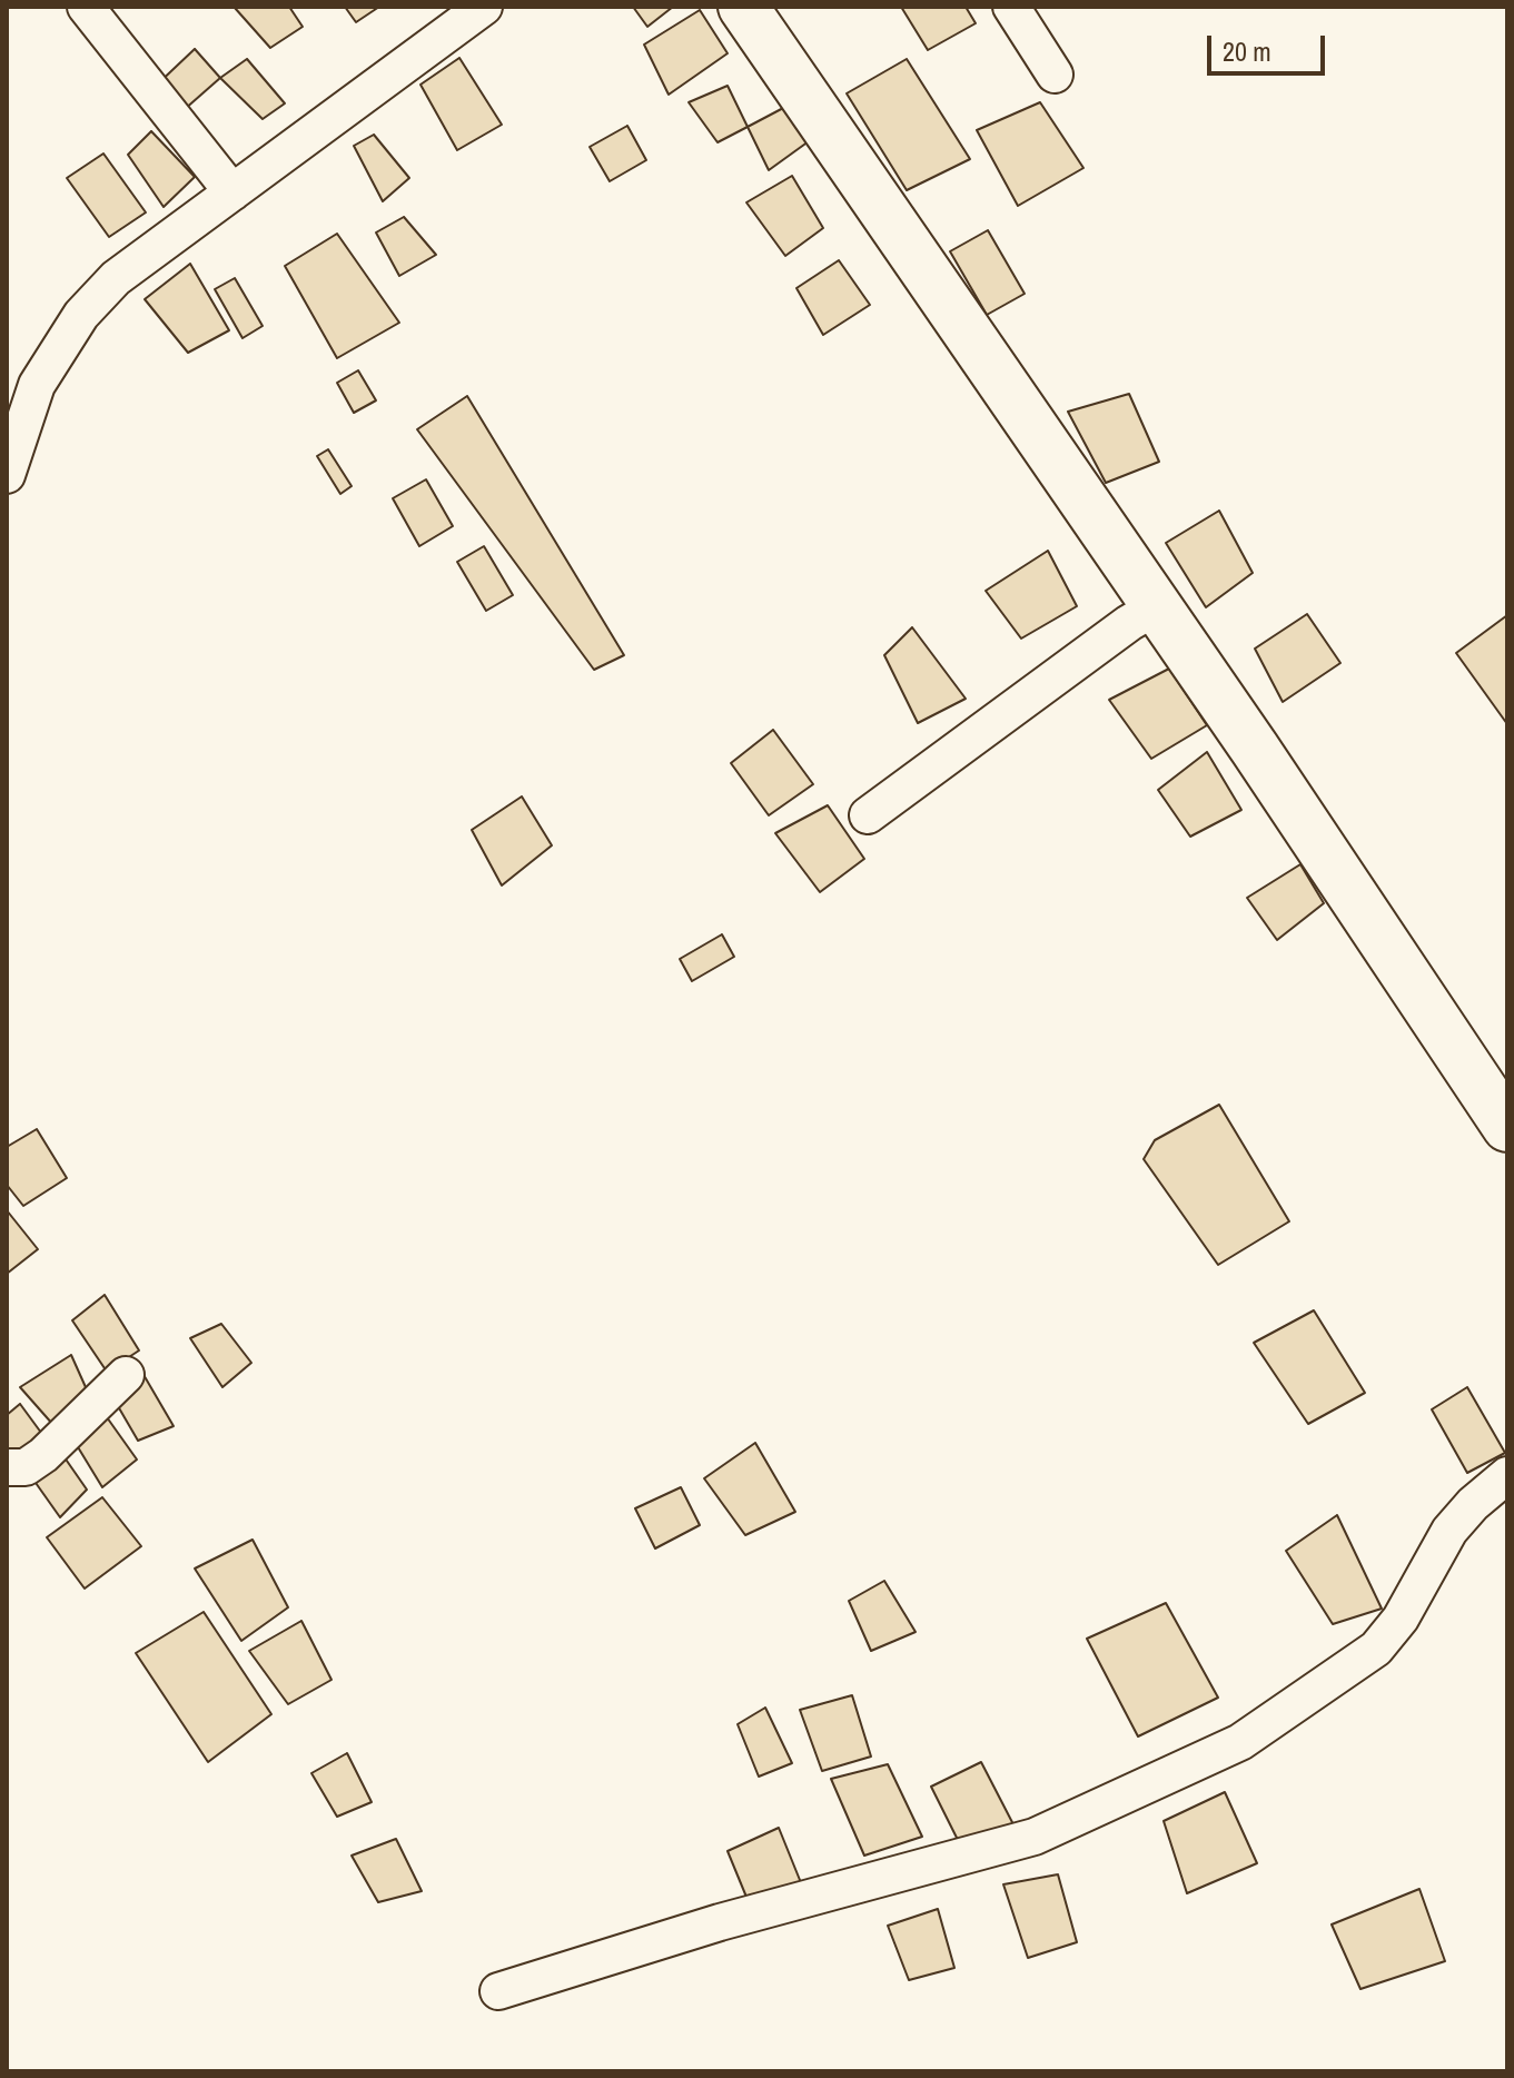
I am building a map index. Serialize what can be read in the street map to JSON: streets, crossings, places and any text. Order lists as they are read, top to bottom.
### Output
{
  "scale_bar": "20 m"
}
